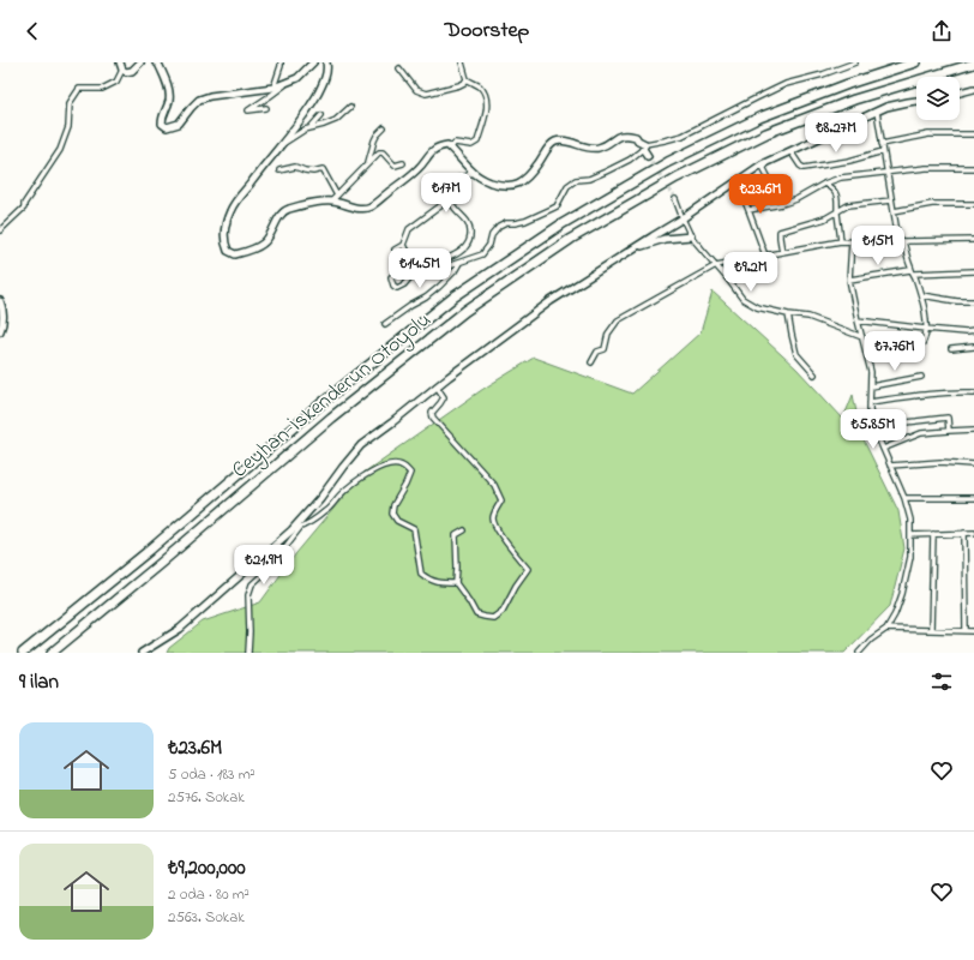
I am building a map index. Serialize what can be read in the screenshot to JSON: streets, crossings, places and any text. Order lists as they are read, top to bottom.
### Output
{
  "streets": {
    "highway": ["Ceyhan-İskenderun Otoyolu"]
  },
  "page": {
    "header": "Doorstep",
    "price": [
      "₺8.27M",
      "₺17M",
      "₺23.6M",
      "₺15M",
      "₺14.5M",
      "₺9.2M",
      "₺7.76M",
      "₺5.85M",
      "₺21.9M"
    ],
    "heading": "9 ilan",
    "list": [
      {
        "name": "₺23.6M",
        "note": "5 oda · 183 m² · 2576. Sokak"
      },
      {
        "name": "₺9,200,000",
        "note": "2 oda · 80 m² · 2563. Sokak"
      }
    ]
  }
}
